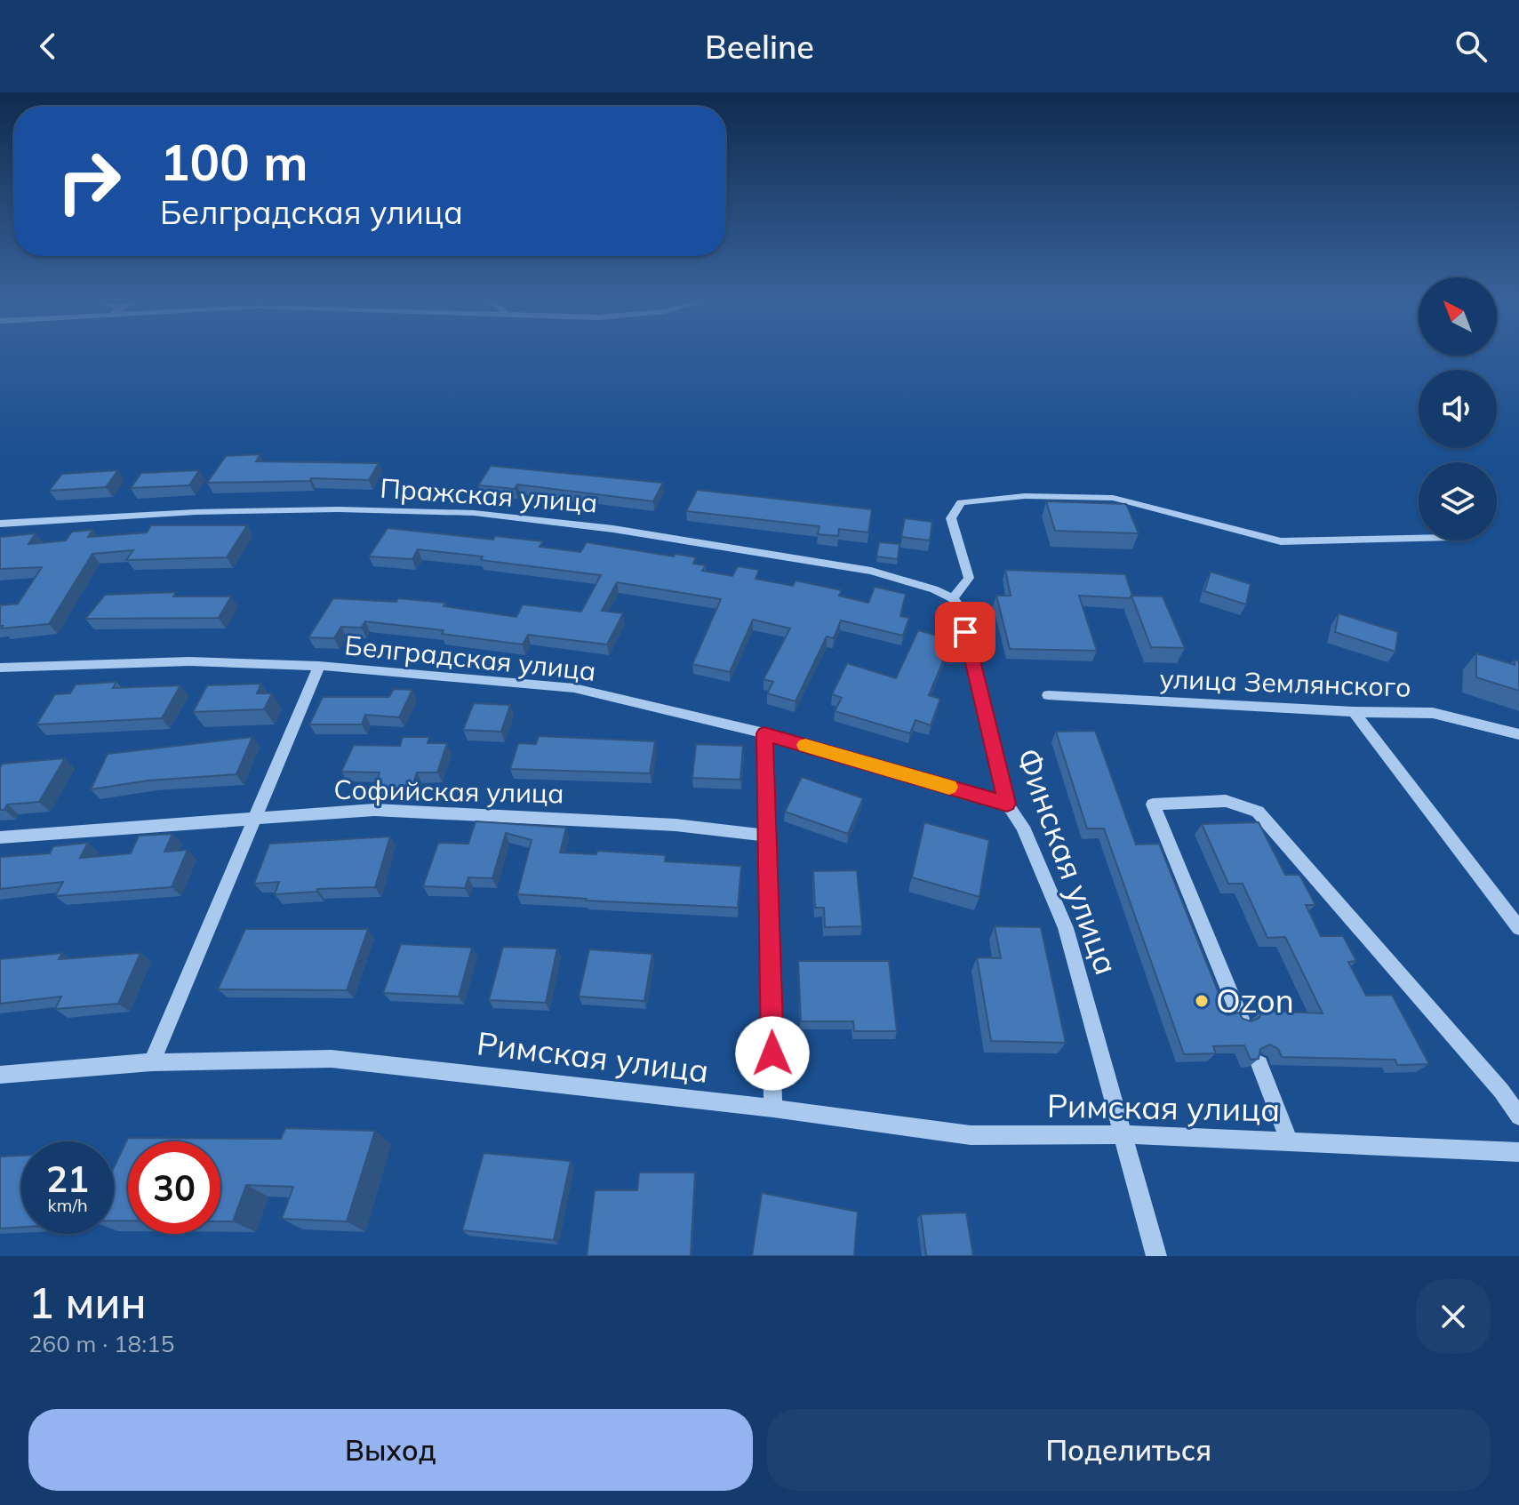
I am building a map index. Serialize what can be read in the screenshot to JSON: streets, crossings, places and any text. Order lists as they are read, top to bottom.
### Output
{
  "streets": {
    "street": [
      "Пражская улица",
      "Белградская улица",
      "улица Землянского",
      "Софийская улица",
      "Финская улица",
      "Римская улица"
    ]
  },
  "crossings": [
    ["Пражская улица", "Финская улица"],
    ["Белградская улица", "Финская улица"],
    ["Финская улица", "Римская улица"]
  ],
  "places": ["Ozon"],
  "north": "top left",
  "page": {
    "header": "Beeline",
    "turn": ["100 m", "Белградская улица"],
    "speed": "21 km/h",
    "limit": "30",
    "heading": ["1 мин", "260 m · 18:15"],
    "buttons": ["Выход", "Поделиться"]
  }
}
